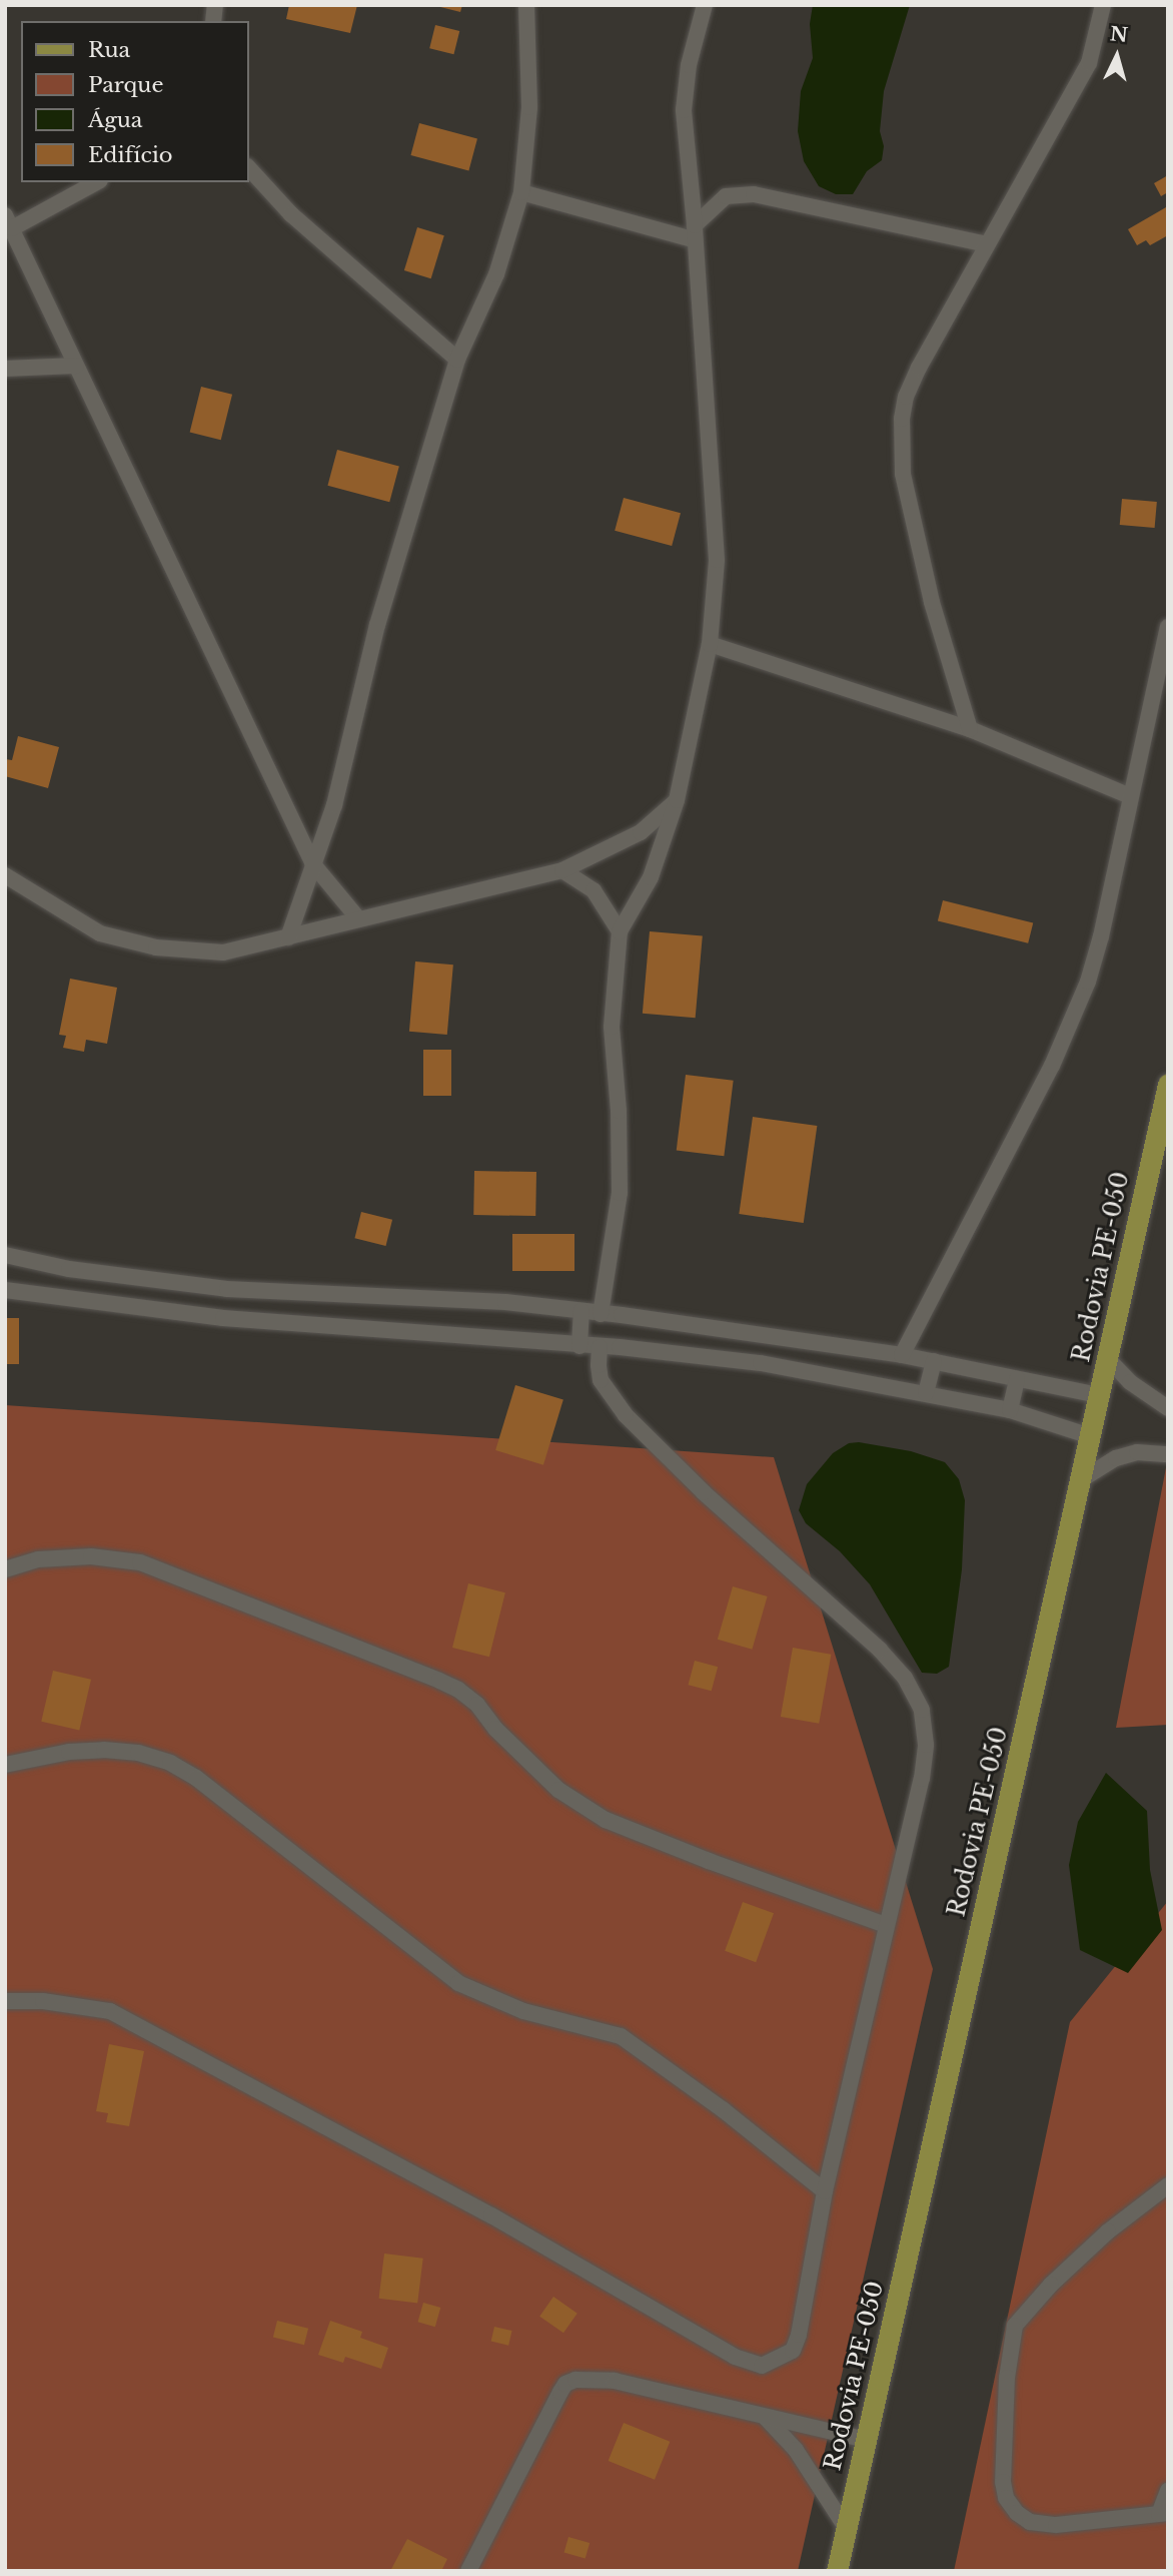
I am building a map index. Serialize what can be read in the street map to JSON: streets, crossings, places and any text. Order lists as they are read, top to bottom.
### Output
{
  "streets": {
    "main road": ["Rodovia PE-050"]
  },
  "legend": [
    "Rua",
    "Parque",
    "Água",
    "Edifício"
  ],
  "north": "top"
}
